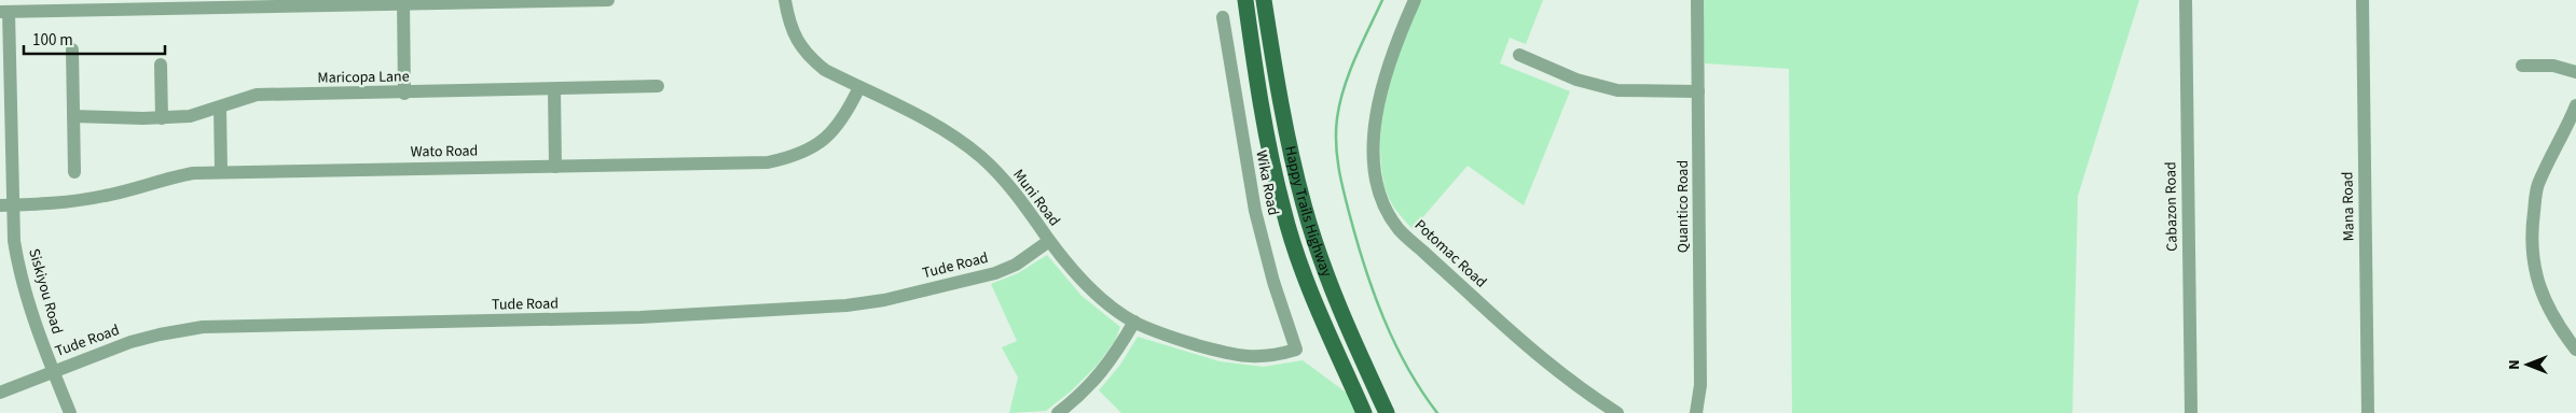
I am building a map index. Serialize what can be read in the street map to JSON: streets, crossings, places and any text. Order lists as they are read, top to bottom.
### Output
{
  "streets": {
    "main road": ["Happy Trails Highway"],
    "street": [
      "Maricopa Lane",
      "Wato Road",
      "Wika Road",
      "Muni Road",
      "Quantico Road",
      "Cabazon Road",
      "Mana Road",
      "Potomac Road",
      "Tude Road",
      "Siskiyou Road"
    ]
  },
  "crossings": [
    ["Wato Road", "Muni Road"],
    ["Wato Road", "Siskiyou Road"],
    ["Wika Road", "Muni Road"],
    ["Muni Road", "Tude Road"],
    ["Tude Road", "Siskiyou Road"]
  ],
  "scale_bar": "100 m",
  "north": "left"
}
